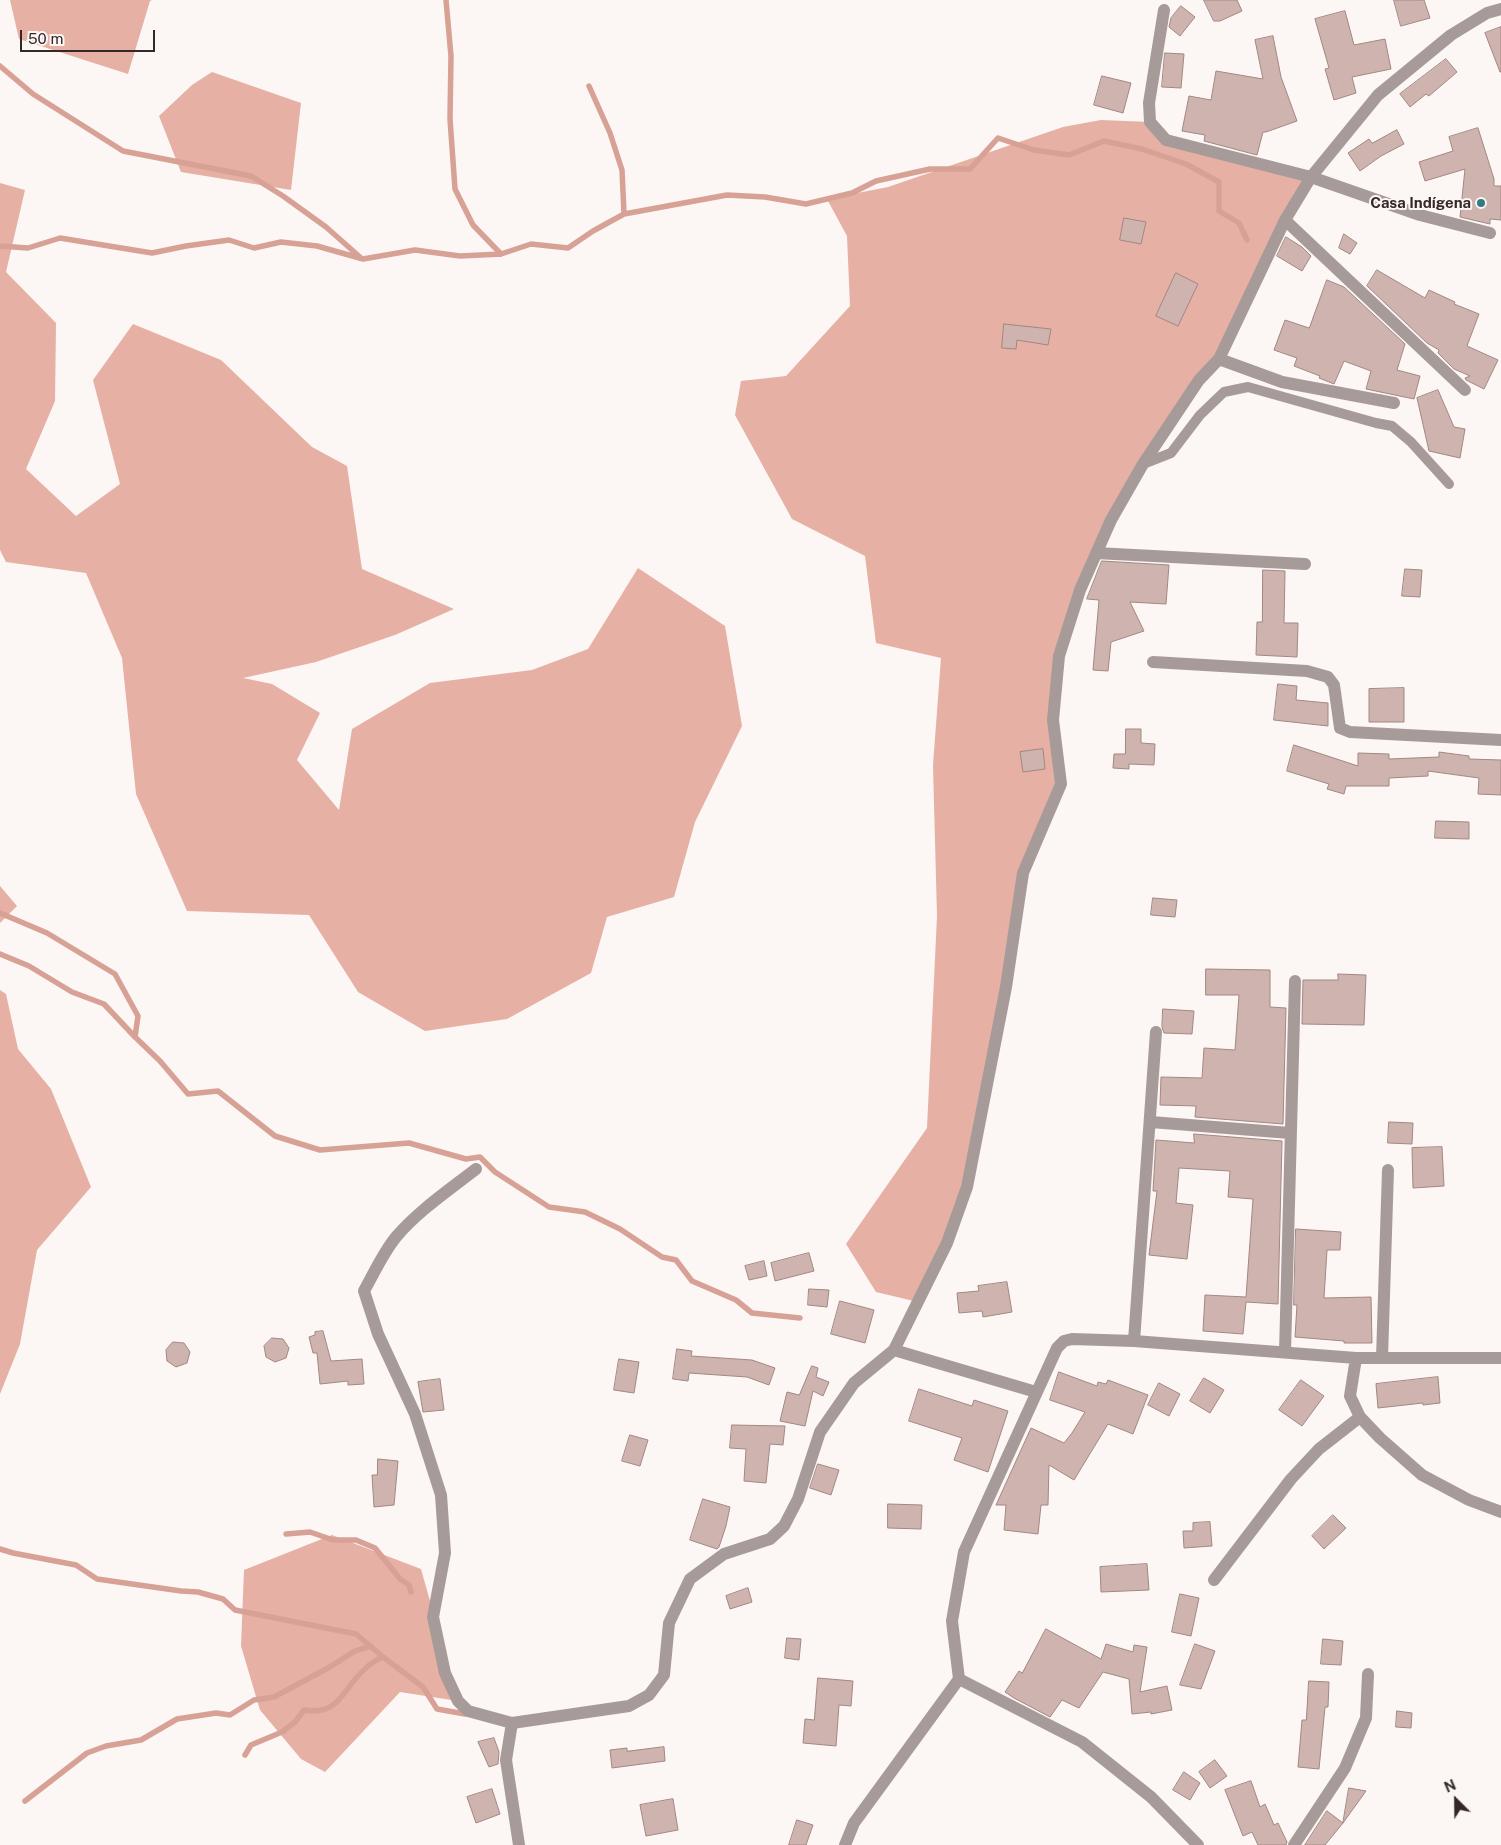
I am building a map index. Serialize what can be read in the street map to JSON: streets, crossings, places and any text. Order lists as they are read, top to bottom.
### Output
{
  "places": ["Casa Indígena"],
  "scale_bar": "50 m",
  "north": "top left"
}
